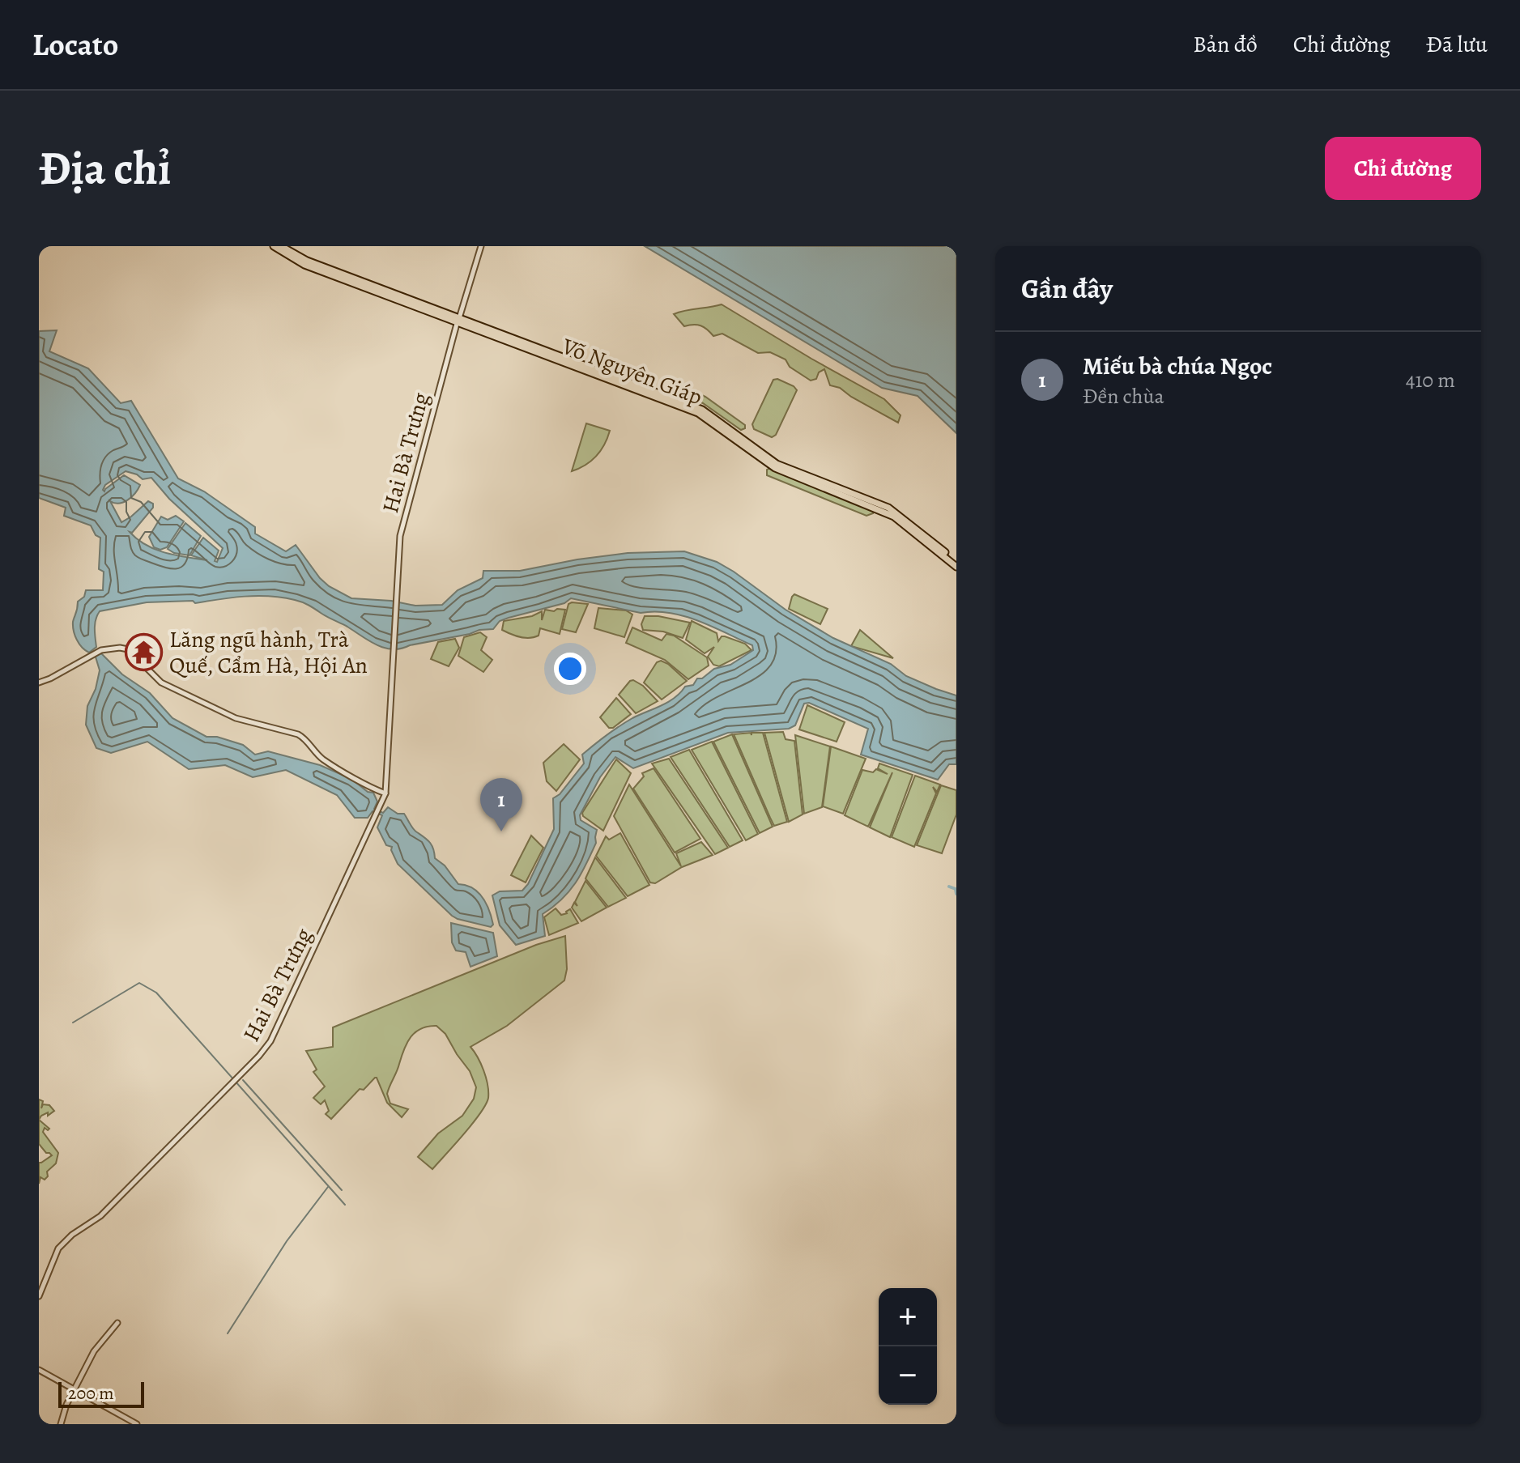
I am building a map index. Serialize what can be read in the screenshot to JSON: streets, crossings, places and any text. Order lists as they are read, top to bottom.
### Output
{
  "streets": {
    "main road": ["Võ Nguyên Giáp"],
    "street": ["Hai Bà Trưng"]
  },
  "crossings": [
    ["Võ Nguyên Giáp", "Hai Bà Trưng"]
  ],
  "places": {
    "temple": ["Lăng ngũ hành, Trà Quế, Cẩm Hà, Hội An"]
  },
  "scale_bar": "200 m",
  "page": {
    "header": "Locato",
    "nav": ["Bản đồ", "Chỉ đường", "Đã lưu"],
    "buttons": "Chỉ đường",
    "title": "Địa chỉ",
    "heading": "Gần đây",
    "list": [
      {
        "mark": "1",
        "name": "Miếu bà chúa Ngọc",
        "note": "Đền chùa",
        "value": "410 m"
      }
    ],
    "pins": "1",
    "map_buttons": ["+", "−"],
    "scale": "200 m"
  }
}
